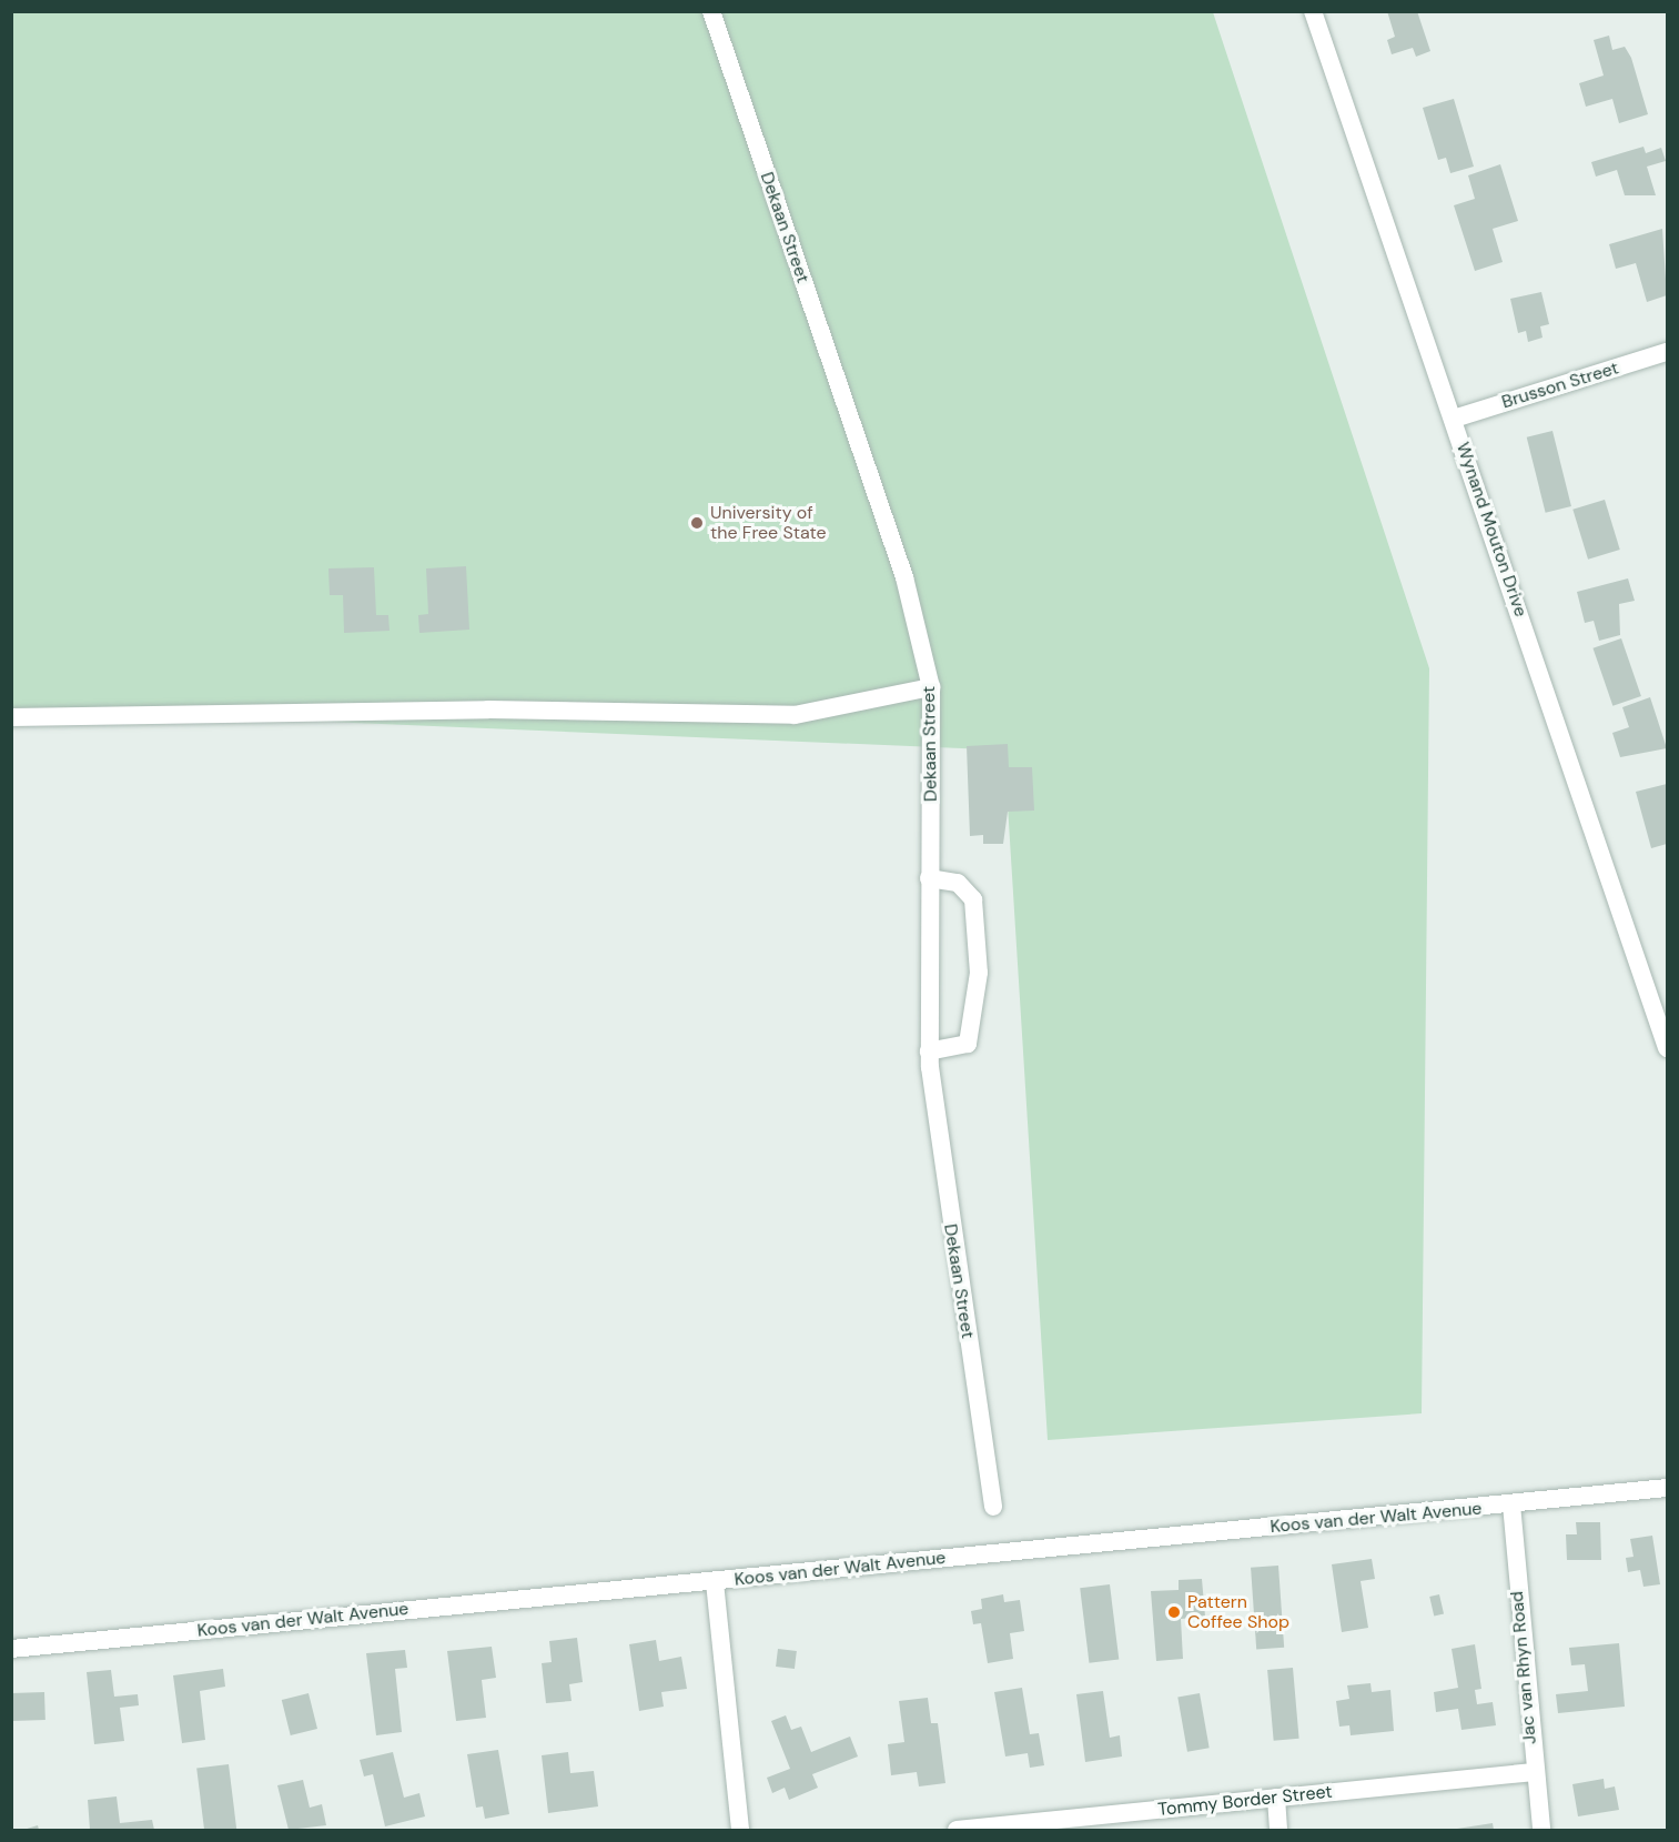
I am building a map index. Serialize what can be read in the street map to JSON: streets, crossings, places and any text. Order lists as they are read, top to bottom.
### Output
{
  "streets": {
    "street": [
      "Dekaan Street",
      "Brusson Street",
      "Wynand Mouton Drive",
      "Koos van der Walt Avenue",
      "Jac van Rhyn Road",
      "Tommy Border Street"
    ]
  },
  "crossings": [
    ["Brusson Street", "Wynand Mouton Drive"],
    ["Koos van der Walt Avenue", "Jac van Rhyn Road"],
    ["Jac van Rhyn Road", "Tommy Border Street"]
  ],
  "places": ["University of the Free State", "Pattern Coffee Shop"]
}
